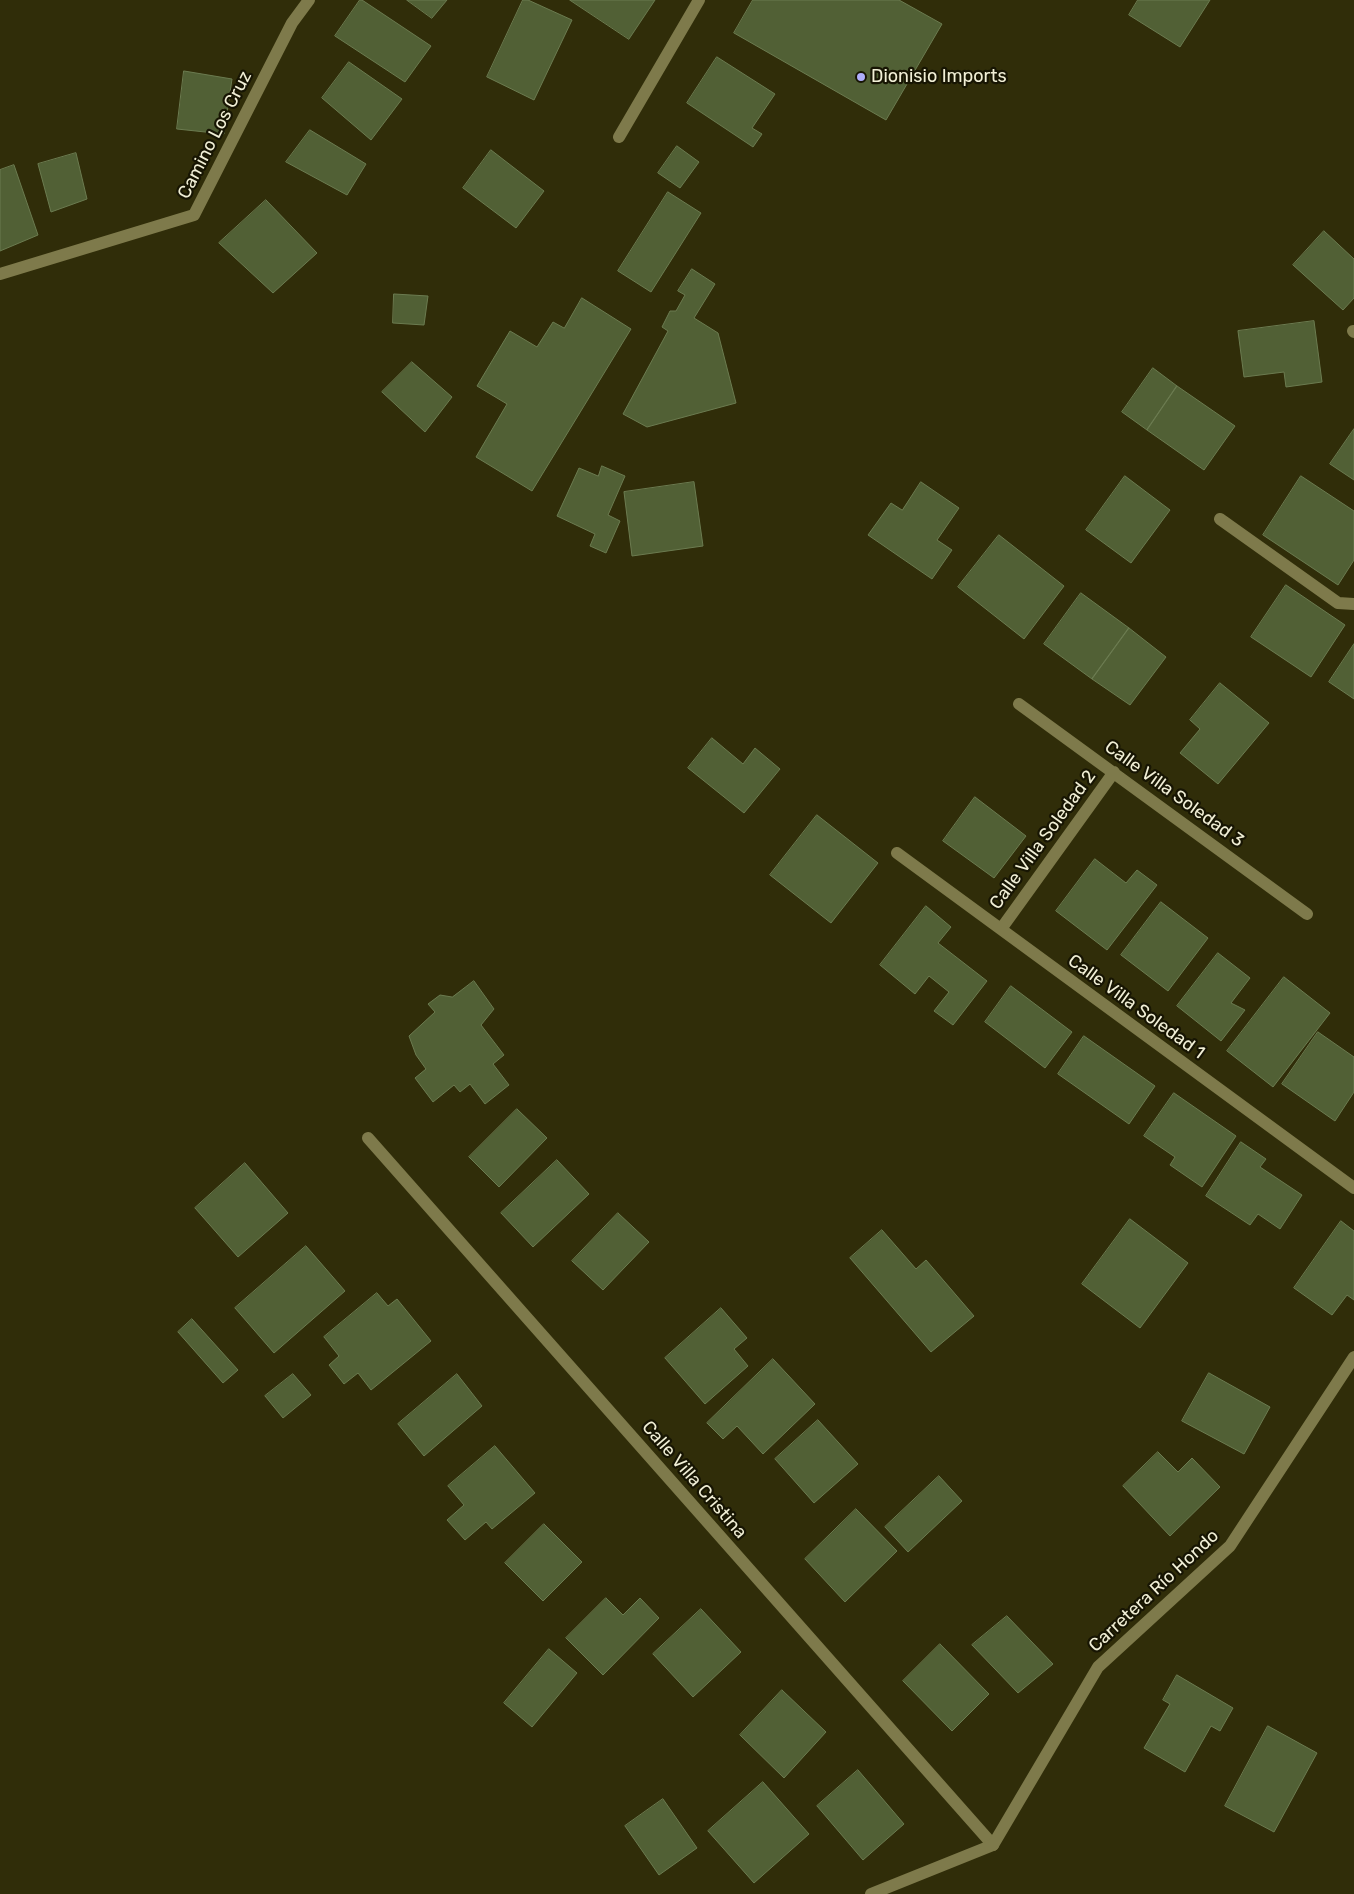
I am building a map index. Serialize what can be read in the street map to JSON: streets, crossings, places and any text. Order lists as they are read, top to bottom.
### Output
{
  "streets": {
    "street": [
      "Camino Los Cruz",
      "Calle Villa Soledad 3",
      "Calle Villa Soledad 2",
      "Calle Villa Soledad 1",
      "Calle Villa Cristina",
      "Carretera Río Hondo"
    ]
  },
  "crossings": [
    ["Calle Villa Soledad 3", "Calle Villa Soledad 2"],
    ["Calle Villa Soledad 2", "Calle Villa Soledad 1"],
    ["Calle Villa Cristina", "Carretera Río Hondo"]
  ],
  "places": ["Dionisio Imports"]
}
